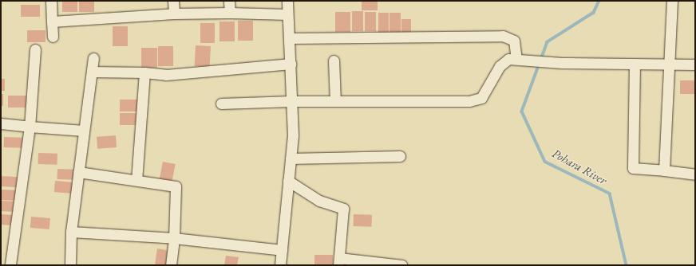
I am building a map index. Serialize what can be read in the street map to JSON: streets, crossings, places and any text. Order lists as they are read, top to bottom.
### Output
{
  "water": ["Pohara River"]
}
